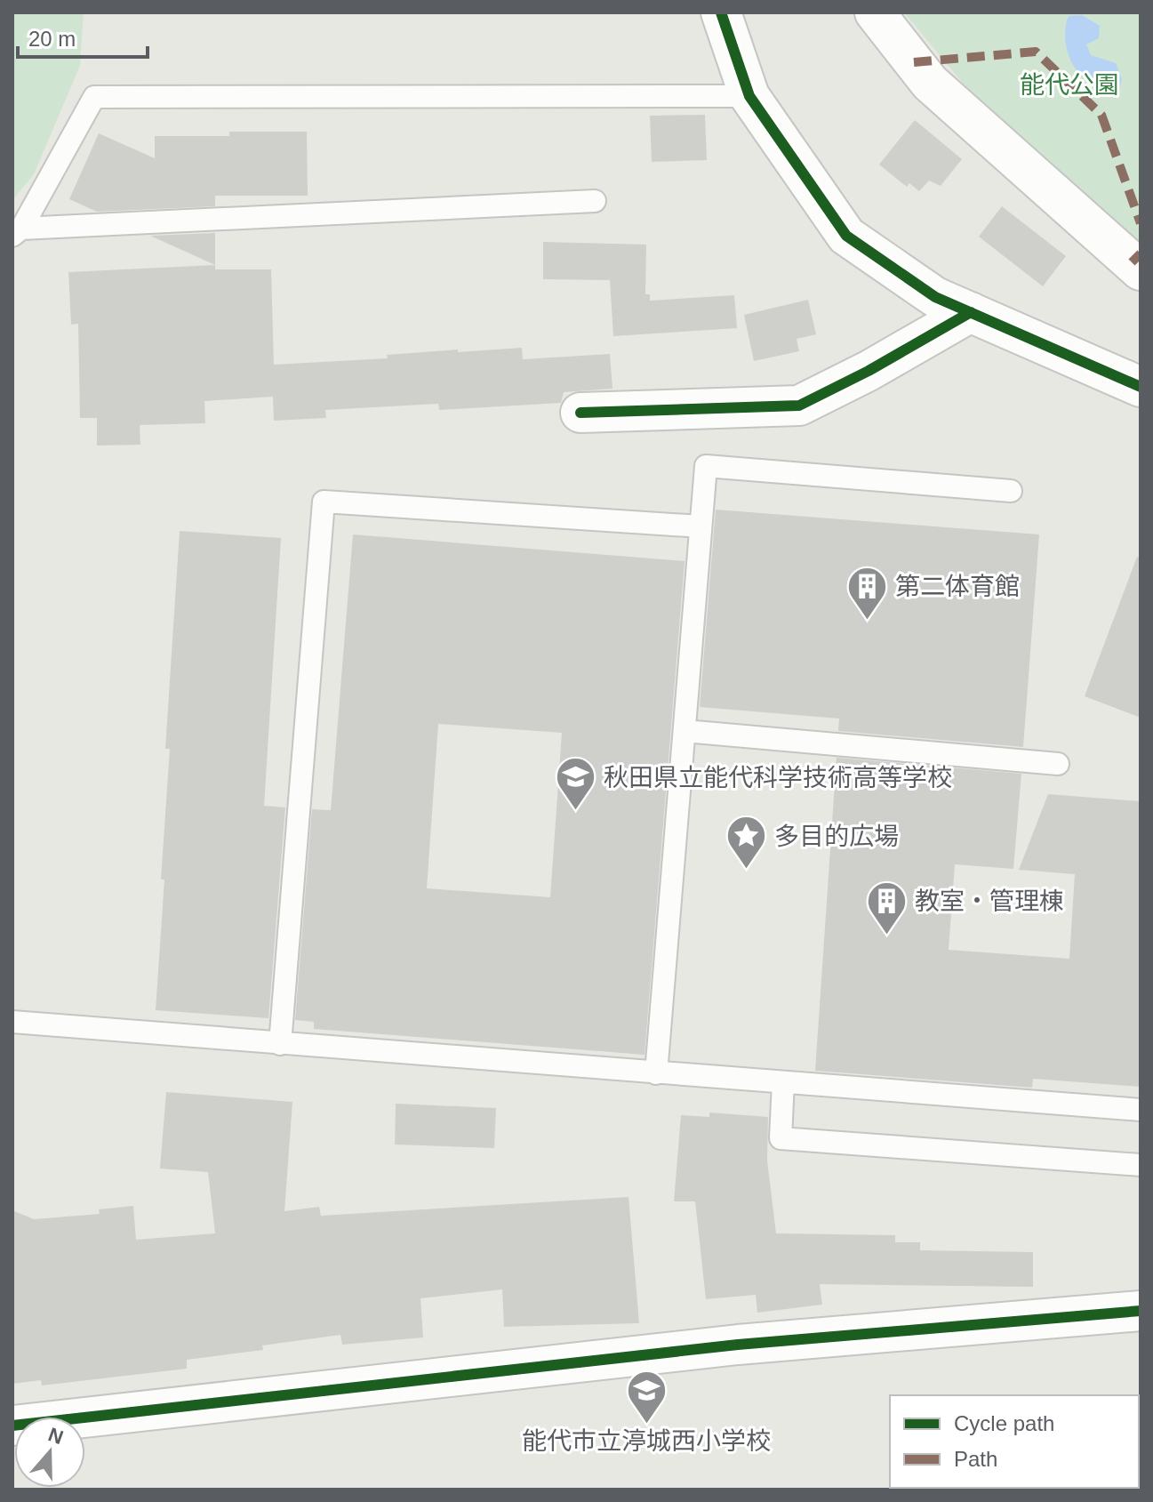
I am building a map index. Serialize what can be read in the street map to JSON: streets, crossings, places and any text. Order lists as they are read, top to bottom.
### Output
{
  "parks": ["能代公園"],
  "places": {
    "building": ["第二体育館", "教室・管理棟"],
    "school or university": ["秋田県立能代科学技術高等学校", "能代市立渟城西小学校"],
    "place": ["多目的広場"]
  },
  "legend": ["Cycle path", "Path"],
  "scale_bar": "20 m",
  "north": "top"
}
